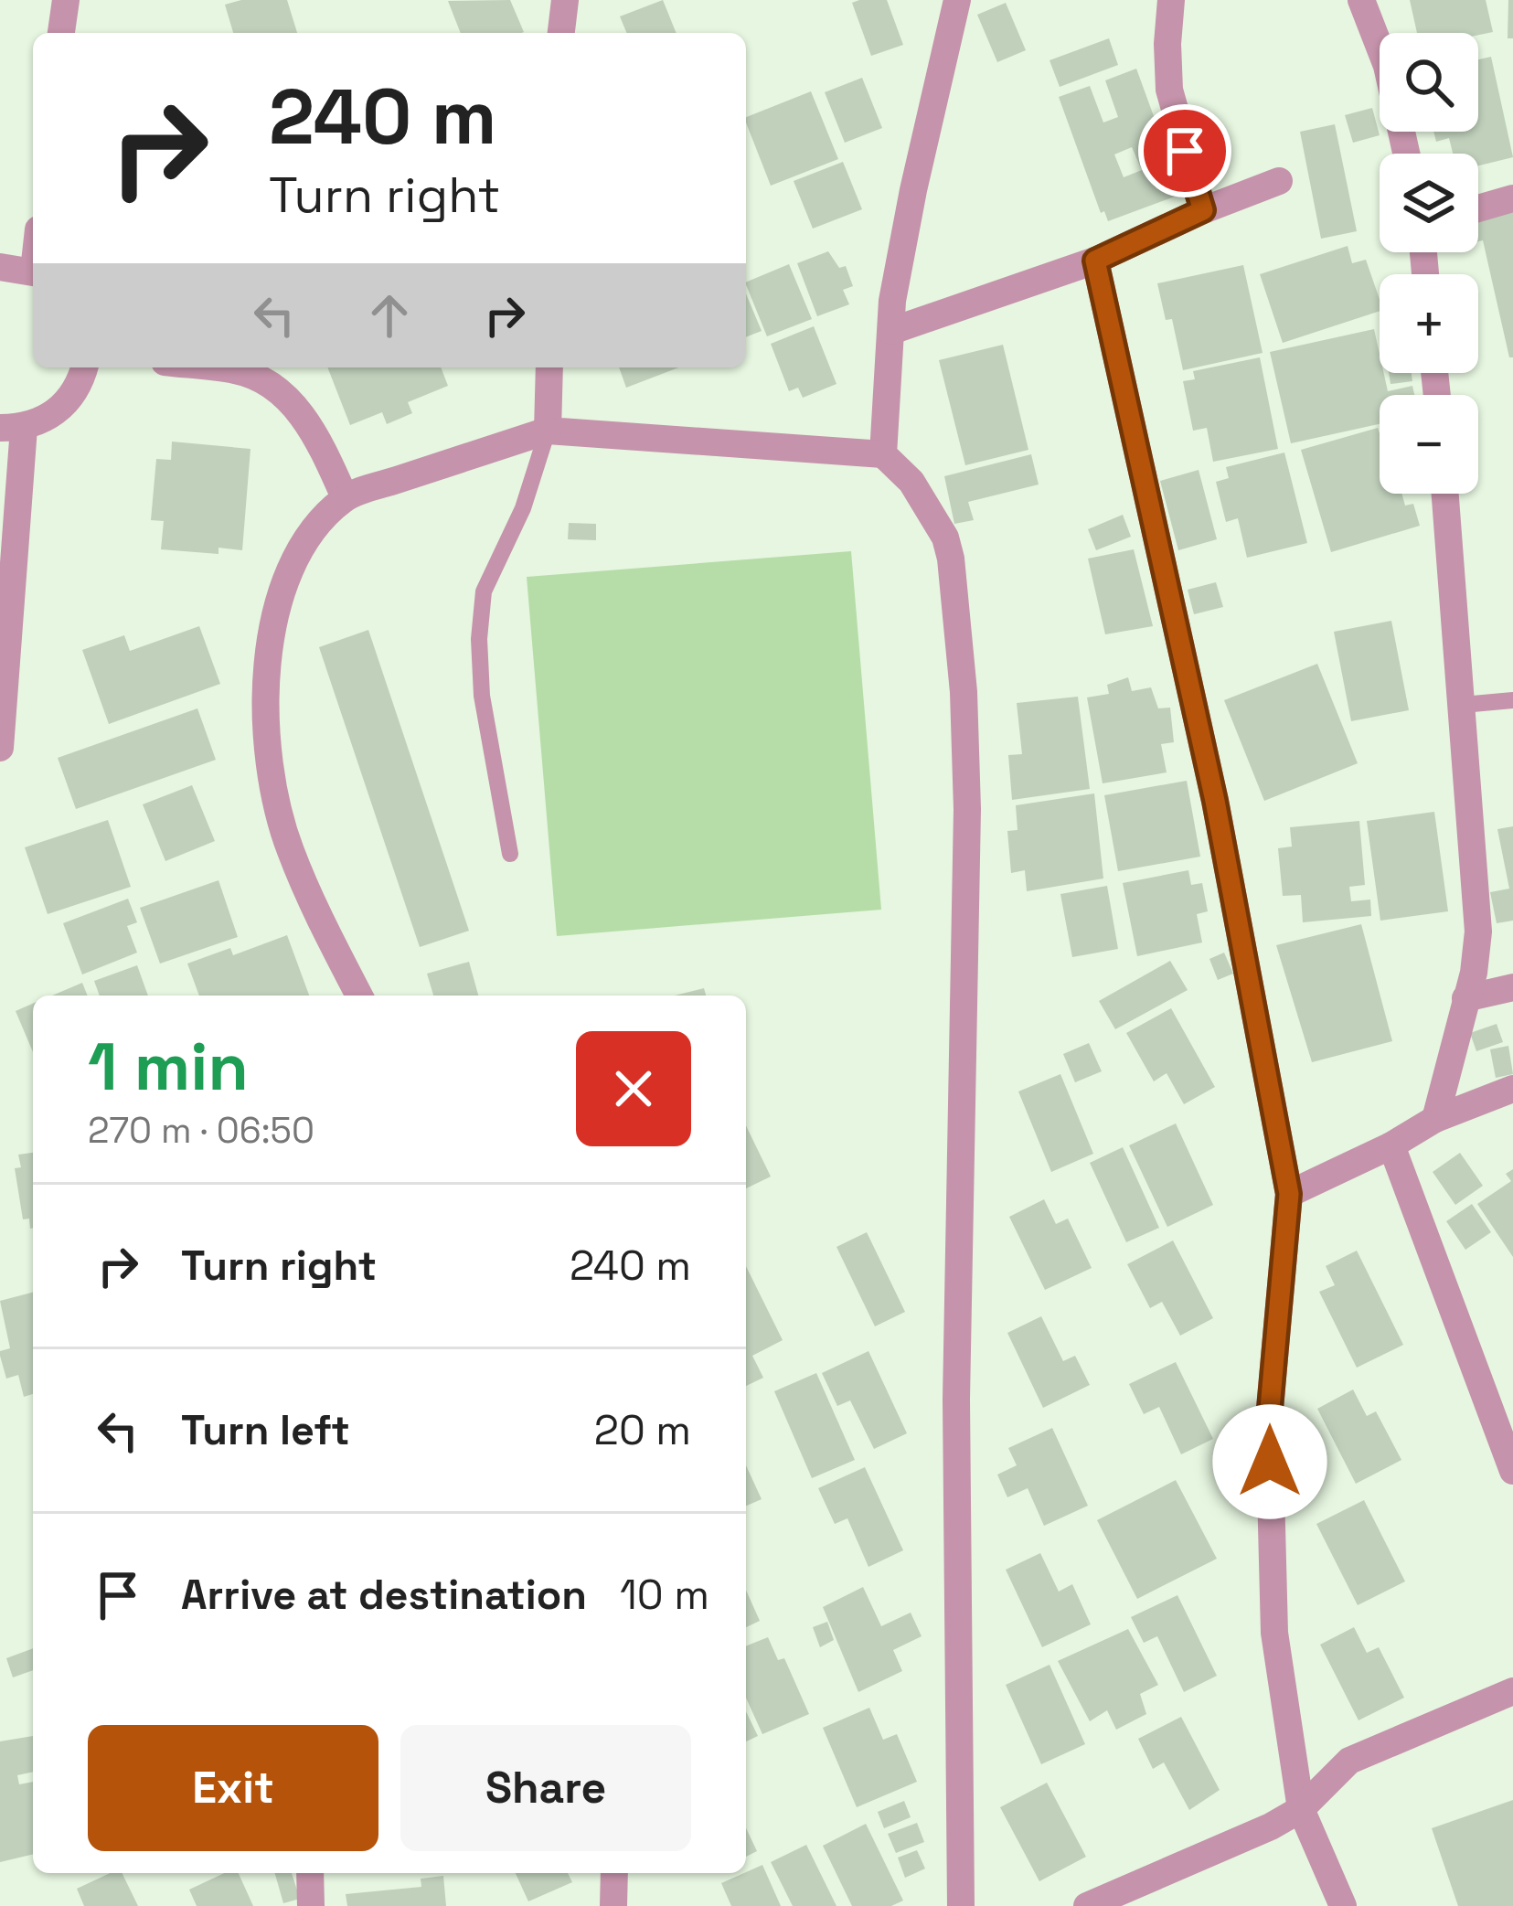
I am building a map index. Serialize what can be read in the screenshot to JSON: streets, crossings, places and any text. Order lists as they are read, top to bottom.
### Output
{
  "page": {
    "map_buttons": ["+", "−"],
    "turn": ["240 m", "Turn right"],
    "heading": ["1 min", "270 m · 06:50"],
    "list": [
      {
        "name": "Turn right",
        "value": "240 m"
      },
      {
        "name": "Turn left",
        "value": "20 m"
      },
      {
        "name": "Arrive at destination",
        "value": "10 m"
      }
    ],
    "buttons": ["Exit", "Share"]
  }
}
